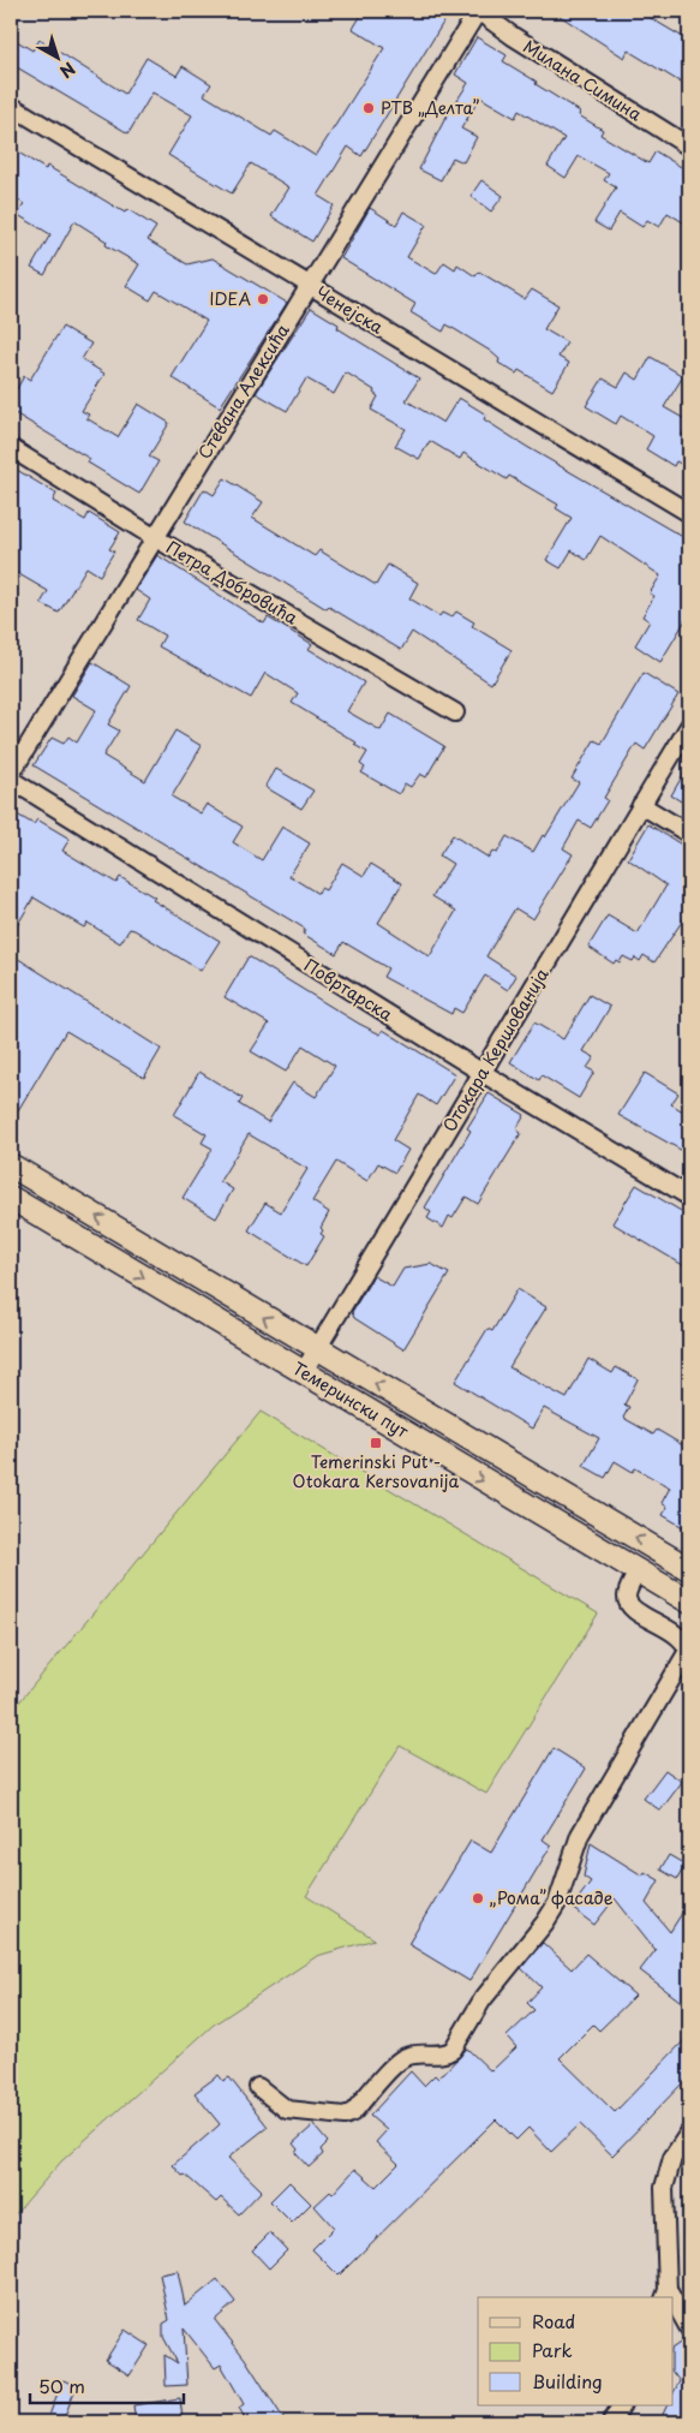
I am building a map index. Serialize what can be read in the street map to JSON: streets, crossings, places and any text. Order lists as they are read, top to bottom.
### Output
{
  "streets": {
    "main road": ["Темерински пут"],
    "street": [
      "Милана Симина",
      "Ченејска",
      "Стевана Алексића",
      "Петра Добровића",
      "Повртарска",
      "Отокара Кершованија"
    ]
  },
  "crossings": [
    ["Милана Симина", "Стевана Алексића"],
    ["Ченејска", "Стевана Алексића"],
    ["Стевана Алексића", "Петра Добровића"],
    ["Повртарска", "Отокара Кершованија"],
    ["Отокара Кершованија", "Темерински пут"]
  ],
  "places": {
    "other": ["РТВ „Делта”", "IDEA", "„Рома” фасаде"],
    "transit": ["Temerinski Put - Otokara Kersovanija"]
  },
  "legend": ["Road", "Park", "Building"],
  "scale_bar": "50 m",
  "north": "bottom right"
}
